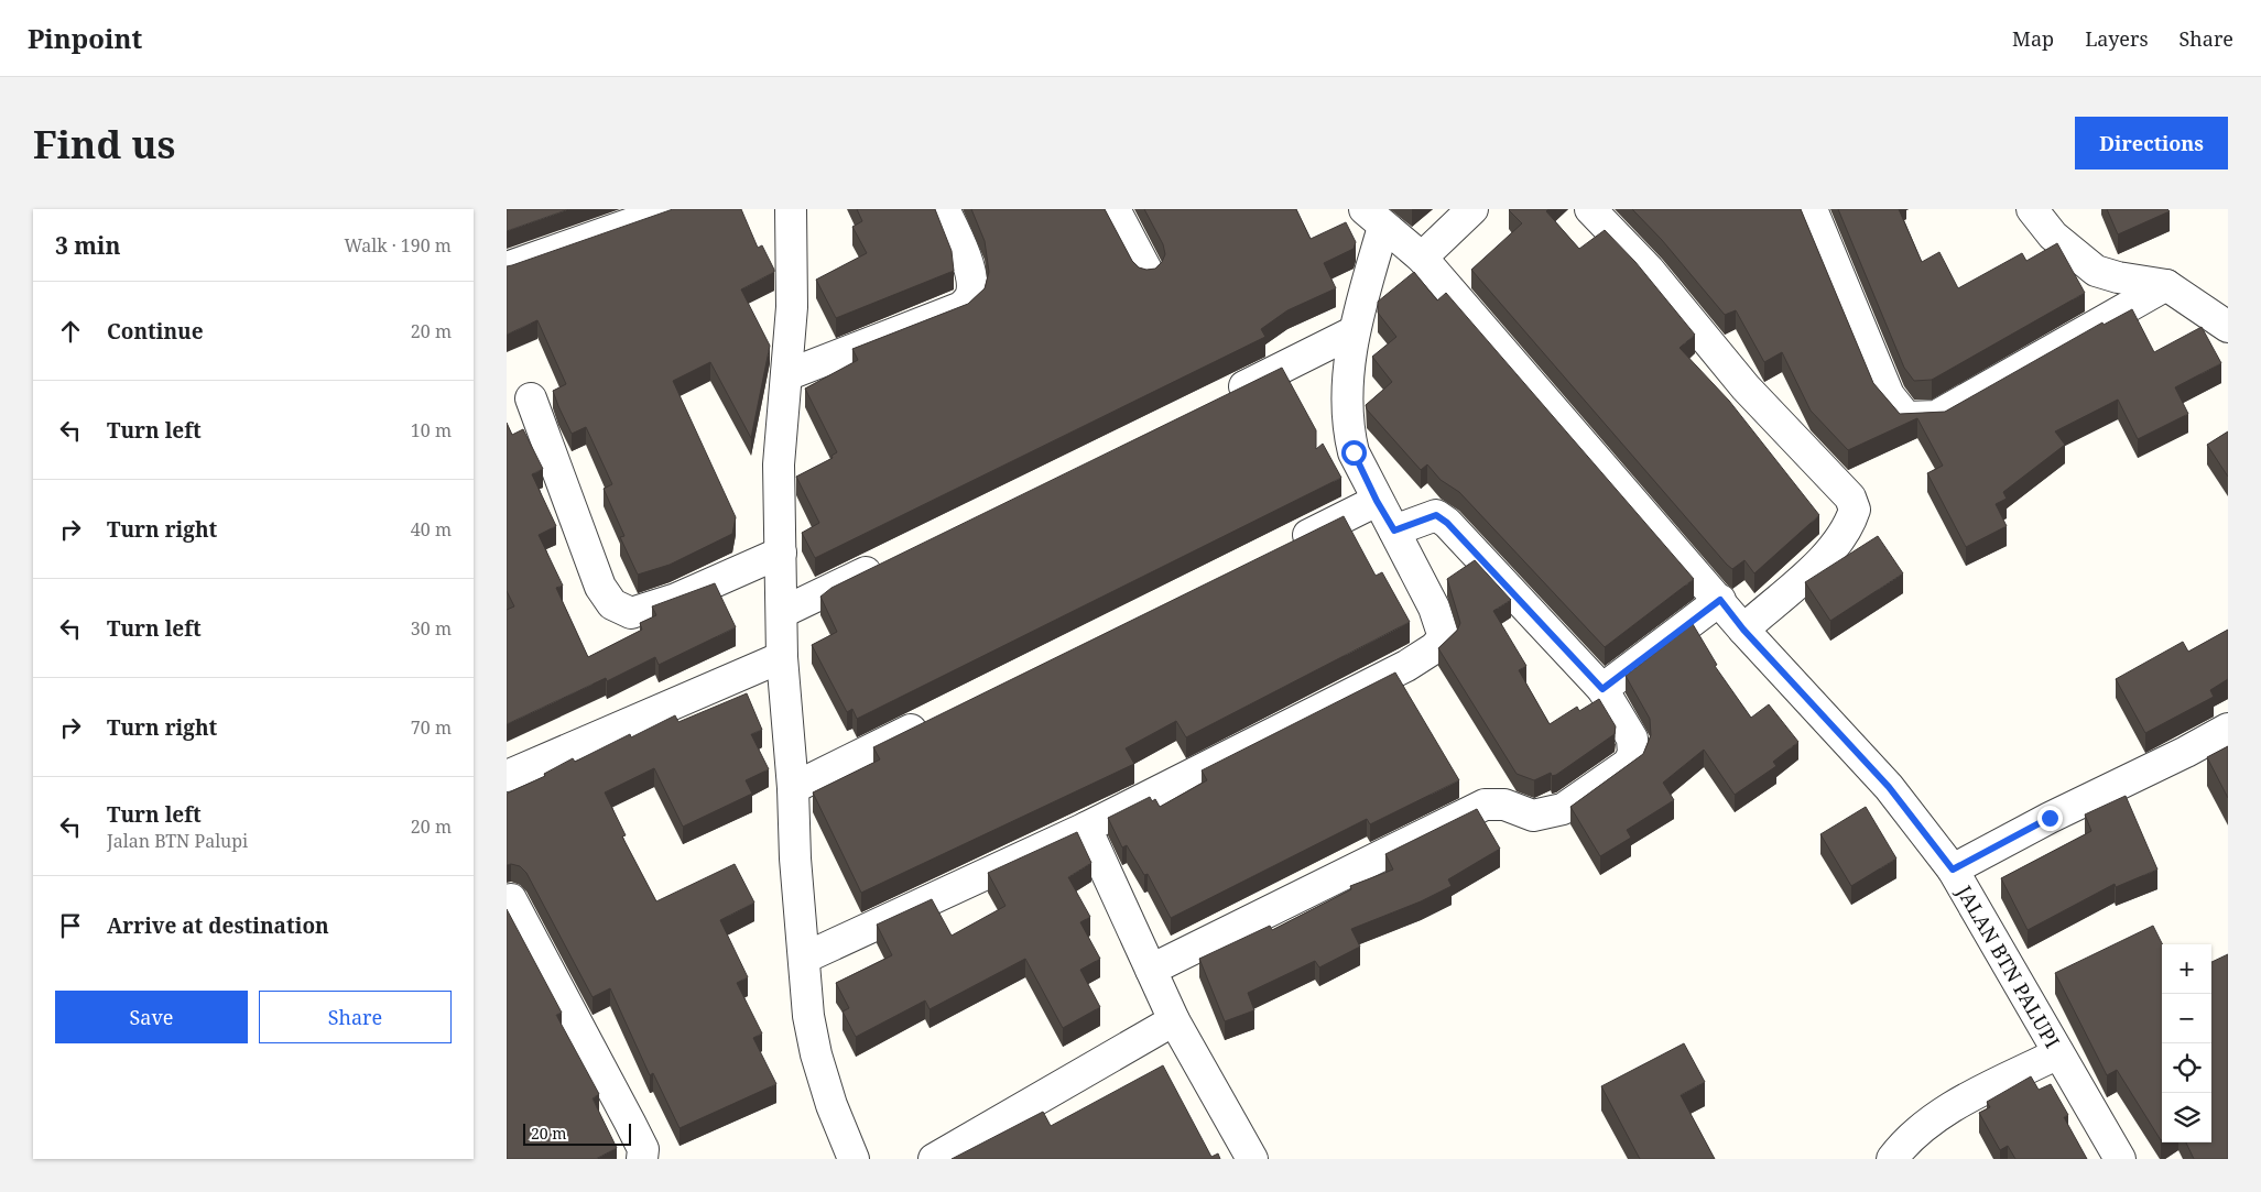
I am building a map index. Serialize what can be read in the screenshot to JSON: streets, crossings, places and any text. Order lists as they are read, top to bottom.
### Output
{
  "streets": {
    "street": ["JALAN BTN PALUPI"]
  },
  "scale_bar": "20 m",
  "page": {
    "header": "Pinpoint",
    "nav": ["Map", "Layers", "Share"],
    "buttons": [
      "Directions",
      ["Save", "Share"]
    ],
    "title": "Find us",
    "heading": ["3 min", "Walk · 190 m"],
    "list": [
      ["Continue", "20 m"],
      ["Turn left", "10 m"],
      ["Turn right", "40 m"],
      ["Turn left", "30 m"],
      ["Turn right", "70 m"],
      ["Turn left", "Jalan BTN Palupi", "20 m"],
      "Arrive at destination"
    ],
    "map_buttons": ["+", "−"],
    "scale": "20 m"
  }
}
